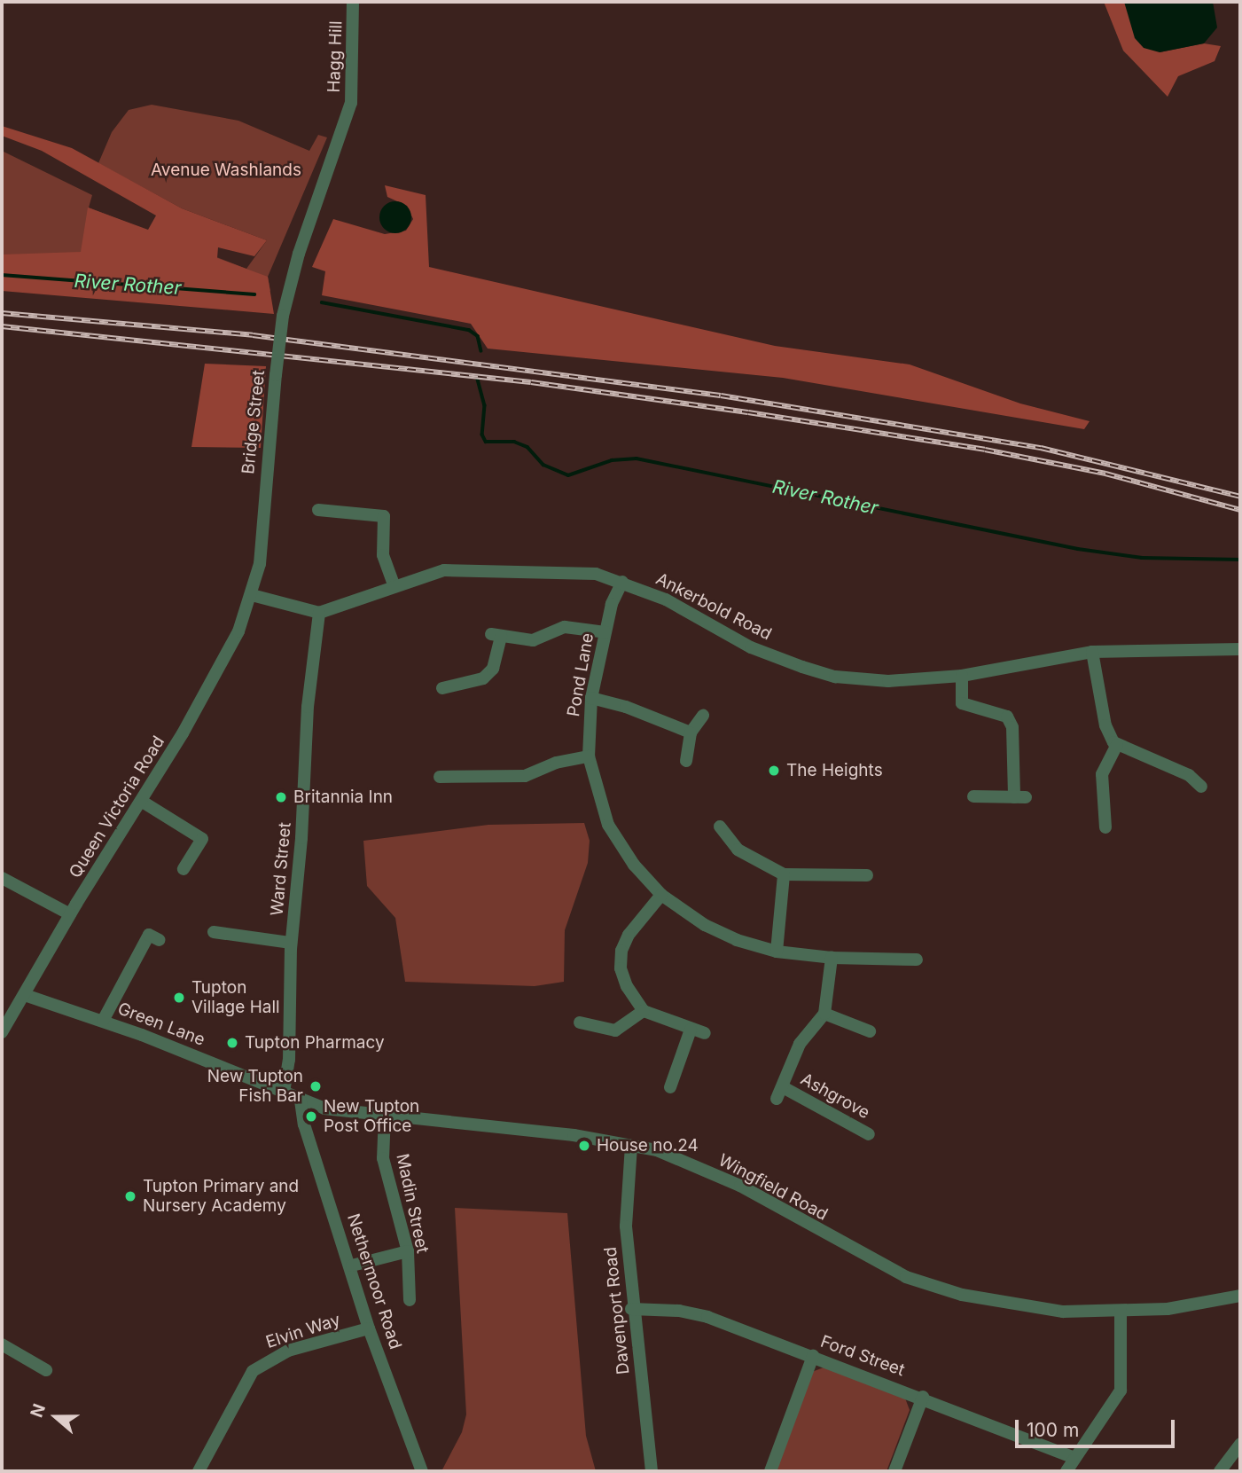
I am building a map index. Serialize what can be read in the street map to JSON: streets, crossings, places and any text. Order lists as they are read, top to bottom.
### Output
{
  "streets": {
    "street": [
      "Hagg Hill",
      "Bridge Street",
      "Ankerbold Road",
      "Pond Lane",
      "Queen Victoria Road",
      "Ward Street",
      "Green Lane",
      "Ashgrove",
      "Wingfield Road",
      "Madin Street",
      "Nethermoor Road",
      "Davenport Road",
      "Elvin Way",
      "Ford Street"
    ]
  },
  "crossings": [
    ["Hagg Hill", "Bridge Street"],
    ["Bridge Street", "Queen Victoria Road"],
    ["Ankerbold Road", "Pond Lane"],
    ["Ankerbold Road", "Ward Street"],
    ["Queen Victoria Road", "Green Lane"],
    ["Ward Street", "Green Lane"],
    ["Ward Street", "Wingfield Road"],
    ["Green Lane", "Wingfield Road"],
    ["Wingfield Road", "Madin Street"],
    ["Wingfield Road", "Nethermoor Road"],
    ["Wingfield Road", "Davenport Road"],
    ["Nethermoor Road", "Elvin Way"],
    ["Davenport Road", "Ford Street"]
  ],
  "water": ["River Rother"],
  "parks": ["Avenue Washlands"],
  "places": [
    "The Heights",
    "Britannia Inn",
    "Tupton Village Hall",
    "Tupton Pharmacy",
    "New Tupton Fish Bar",
    "New Tupton Post Office",
    "House no.24",
    "Tupton Primary and Nursery Academy"
  ],
  "scale_bar": "100 m",
  "north": "left"
}
